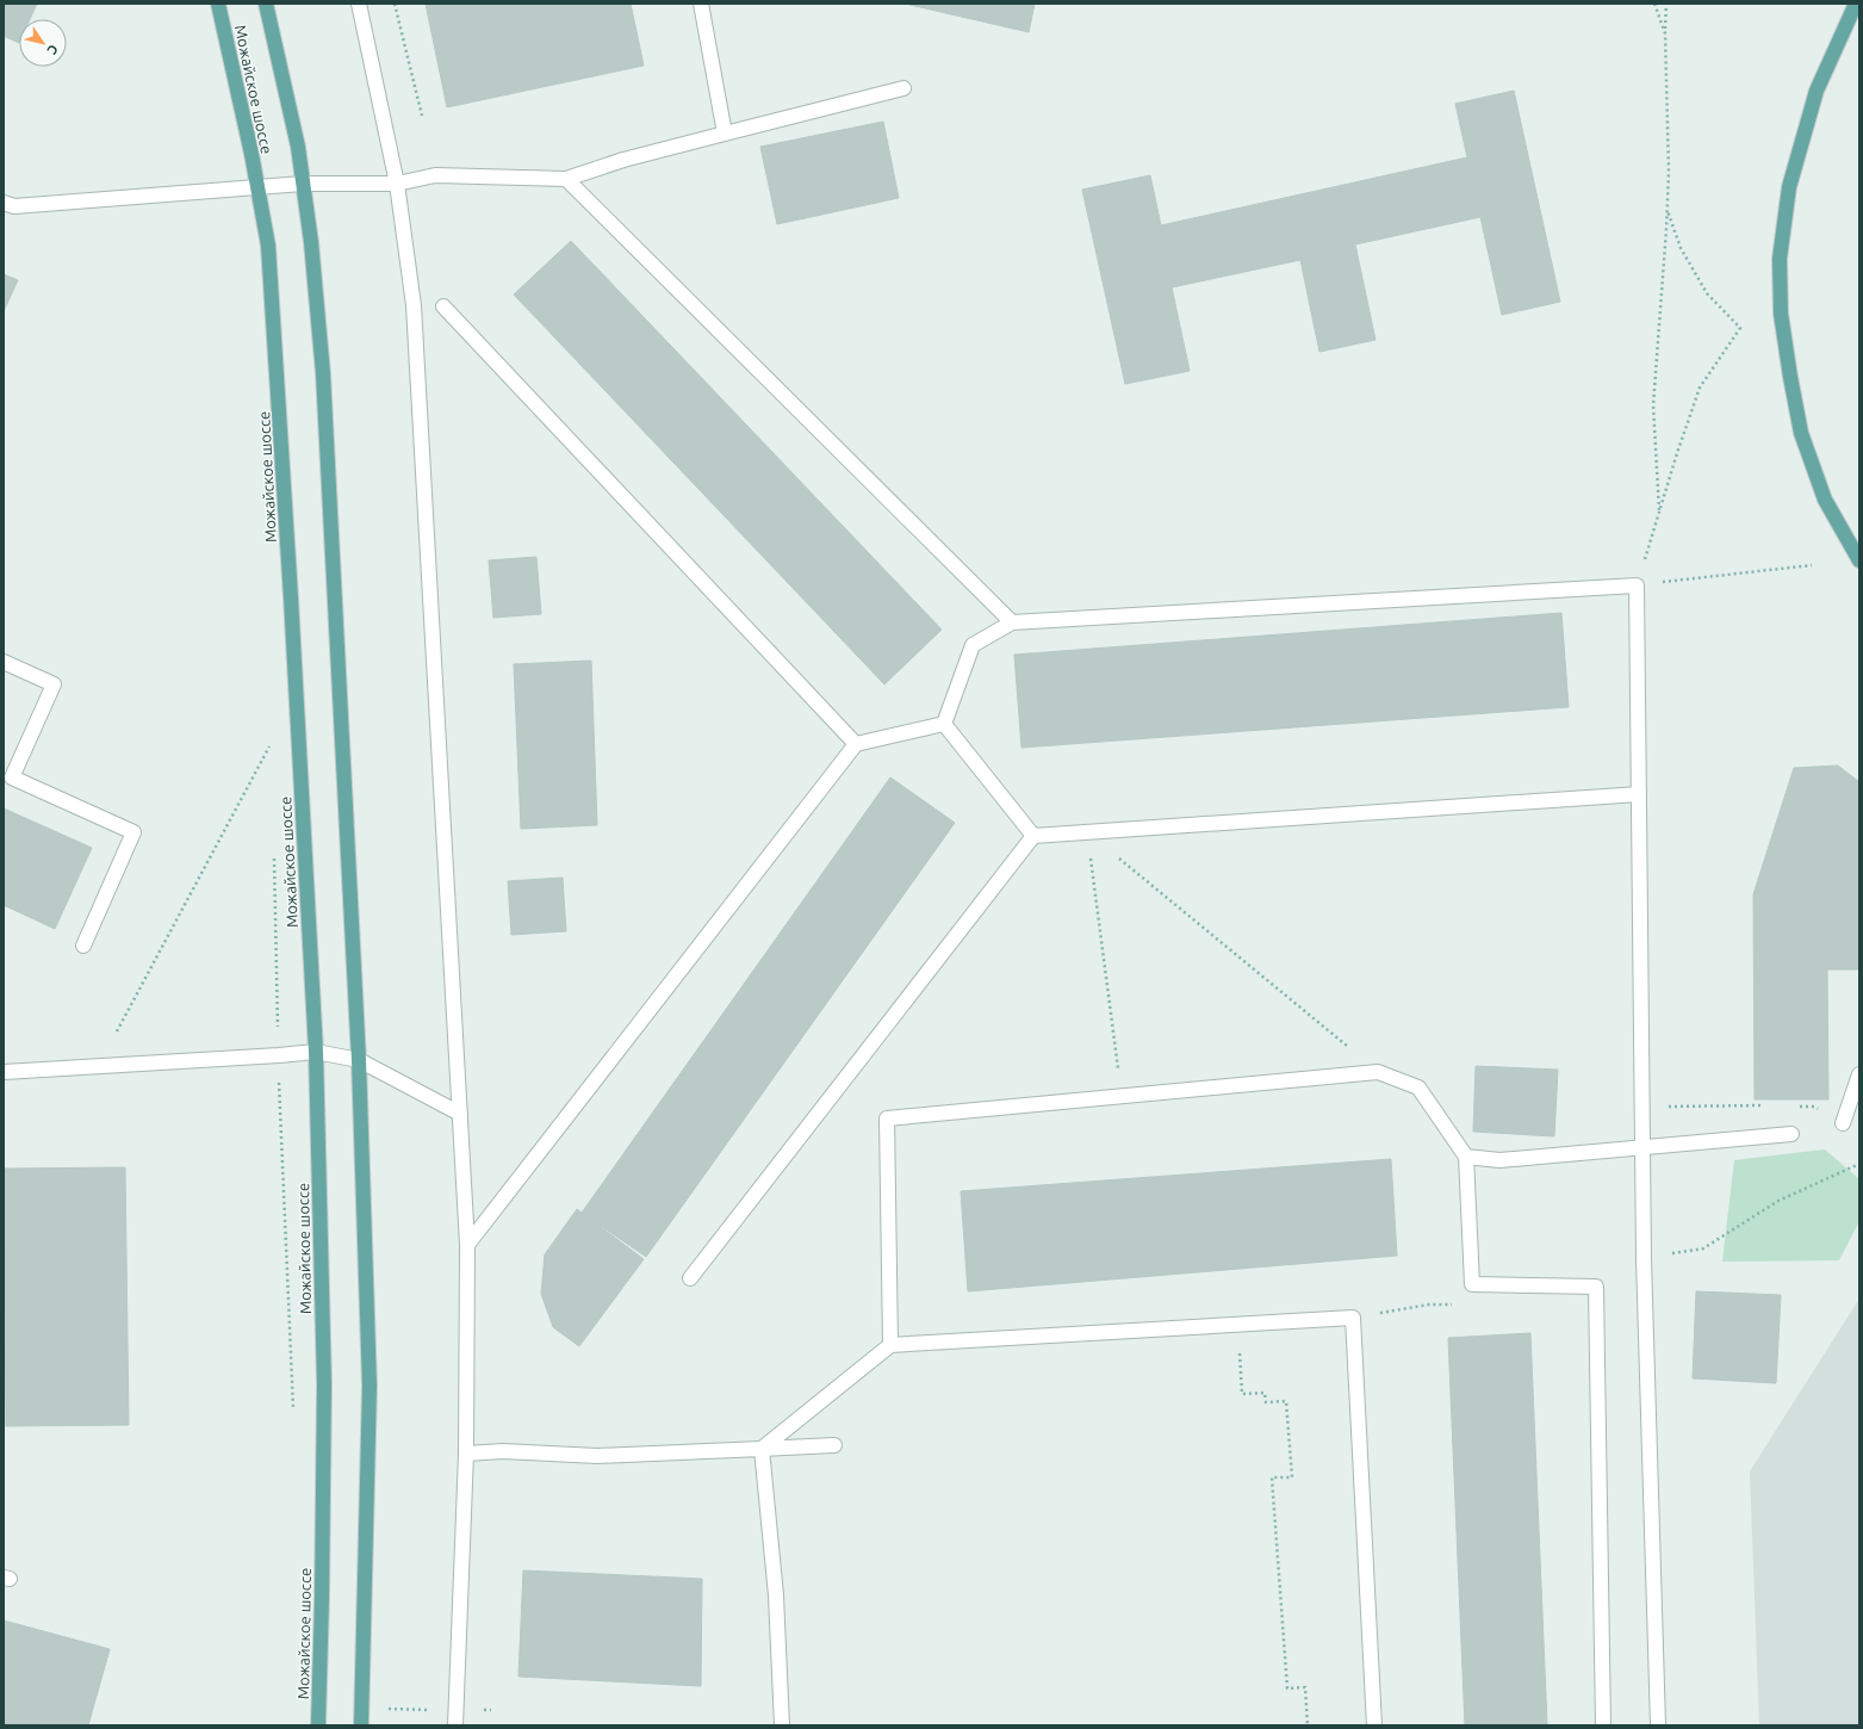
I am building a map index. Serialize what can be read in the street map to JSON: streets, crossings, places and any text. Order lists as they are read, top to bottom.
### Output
{
  "streets": {
    "main road": ["Можайское шоссе"]
  },
  "north": "bottom right"
}
